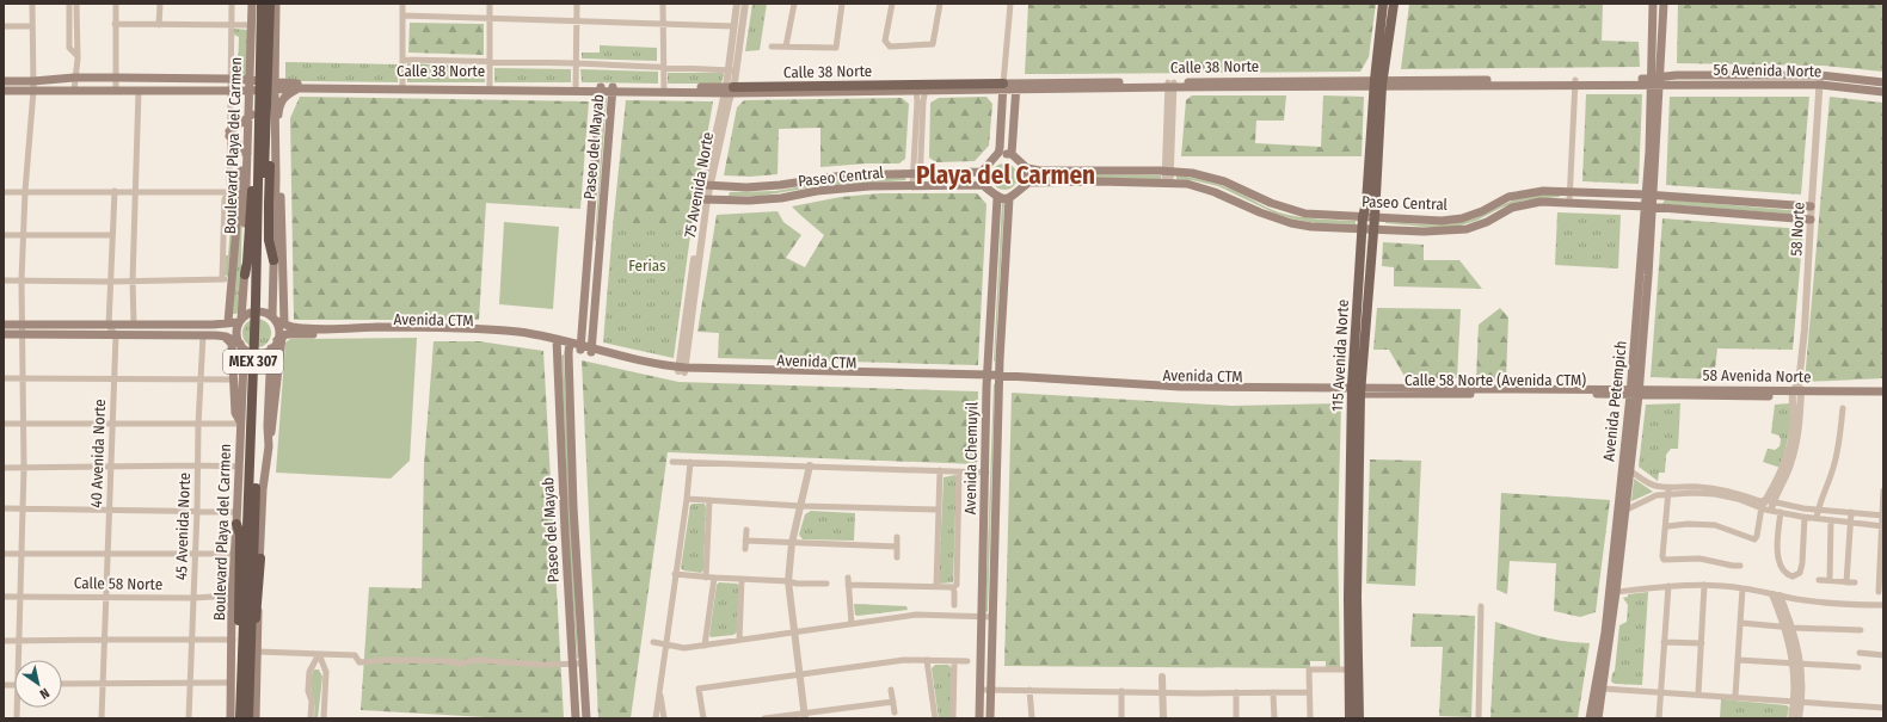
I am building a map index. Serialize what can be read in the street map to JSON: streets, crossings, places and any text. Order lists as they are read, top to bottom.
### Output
{
  "streets": {
    "highway": ["MEX 307"],
    "main road": [
      "Calle 38 Norte",
      "56 Avenida Norte",
      "Boulevard Playa del Carmen",
      "Paseo del Mayab",
      "Paseo Central",
      "Avenida CTM",
      "115 Avenida Norte",
      "58 Avenida Norte",
      "Calle 58 Norte (Avenida CTM)",
      "Avenida Petempich",
      "Avenida Chemuyil"
    ],
    "street": [
      "75 Avenida Norte",
      "58 Norte",
      "40 Avenida Norte",
      "45 Avenida Norte",
      "Calle 58 Norte"
    ]
  },
  "crossings": [
    ["Calle 38 Norte", "56 Avenida Norte"],
    ["Calle 38 Norte", "Boulevard Playa del Carmen"],
    ["Calle 38 Norte", "Paseo del Mayab"],
    ["Calle 38 Norte", "75 Avenida Norte"],
    ["Calle 38 Norte", "115 Avenida Norte"],
    ["Calle 38 Norte", "MEX 307"],
    ["Calle 38 Norte", "Avenida Petempich"],
    ["56 Avenida Norte", "58 Norte"],
    ["56 Avenida Norte", "Avenida Petempich"],
    ["Boulevard Playa del Carmen", "Avenida CTM"],
    ["Boulevard Playa del Carmen", "Calle 58 Norte"],
    ["Paseo del Mayab", "Avenida CTM"],
    ["Paseo Central", "75 Avenida Norte"],
    ["Paseo Central", "58 Norte"],
    ["Paseo Central", "115 Avenida Norte"],
    ["Paseo Central", "Avenida Petempich"],
    ["Paseo Central", "Avenida Chemuyil"],
    ["75 Avenida Norte", "Avenida CTM"],
    ["58 Norte", "58 Avenida Norte"],
    ["Avenida CTM", "115 Avenida Norte"],
    ["Avenida CTM", "Calle 58 Norte (Avenida CTM)"],
    ["Avenida CTM", "Avenida Chemuyil"],
    ["115 Avenida Norte", "Calle 58 Norte (Avenida CTM)"],
    ["58 Avenida Norte", "Calle 58 Norte (Avenida CTM)"],
    ["58 Avenida Norte", "Avenida Petempich"],
    ["Calle 58 Norte (Avenida CTM)", "Avenida Petempich"],
    ["40 Avenida Norte", "Calle 58 Norte"],
    ["45 Avenida Norte", "Calle 58 Norte"]
  ],
  "districts": ["Playa del Carmen"],
  "parks": ["Ferias"],
  "north": "bottom right"
}
